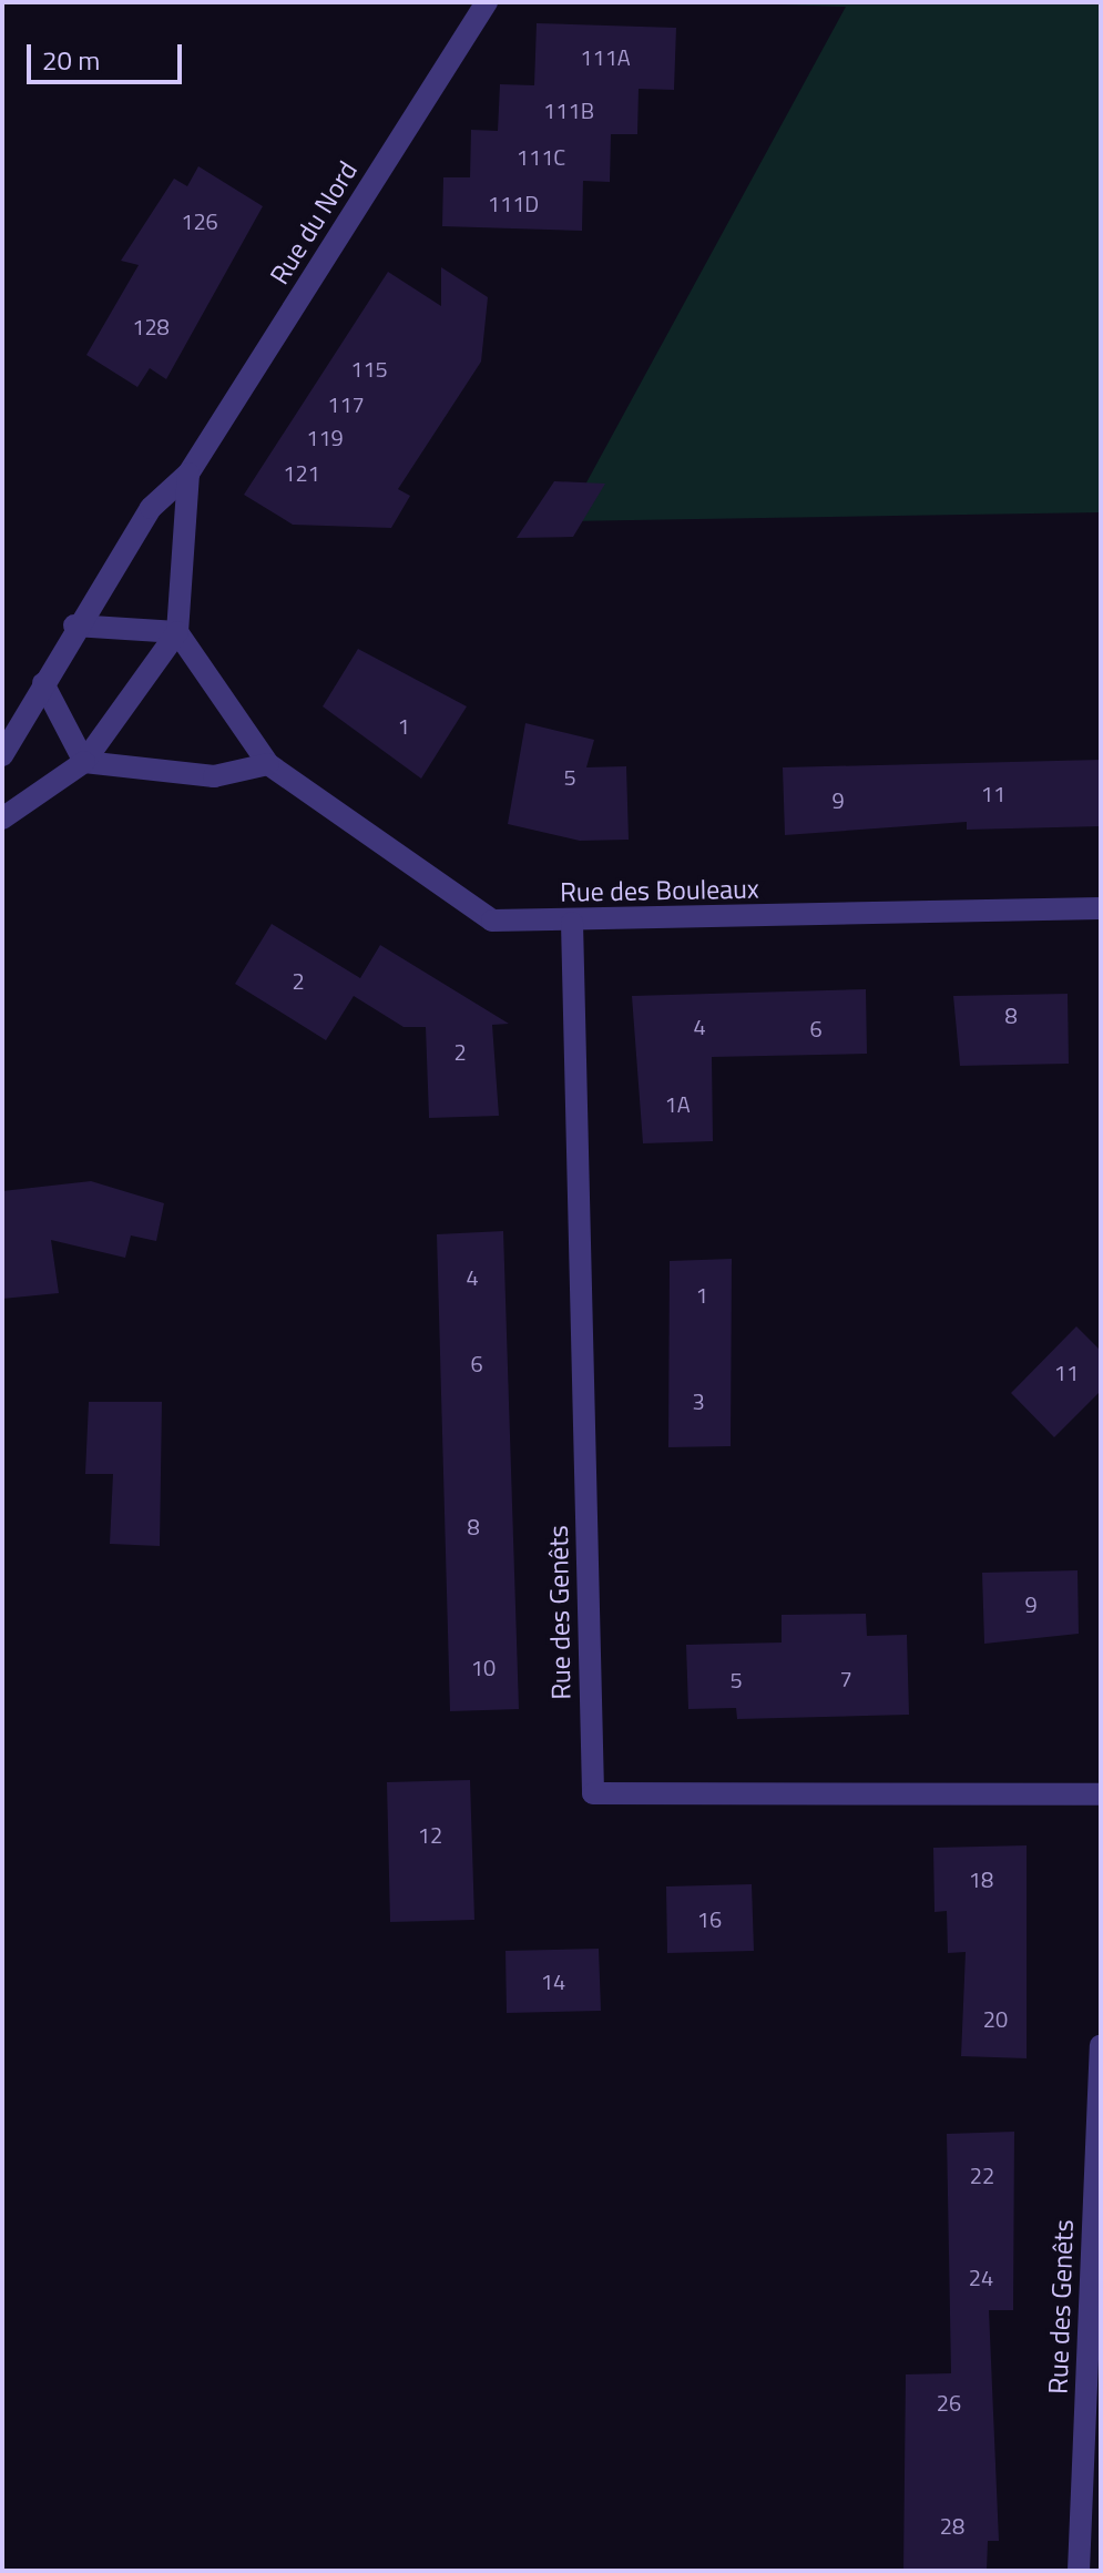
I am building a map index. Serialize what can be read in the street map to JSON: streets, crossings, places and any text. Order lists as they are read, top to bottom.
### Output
{
  "streets": {
    "street": ["Rue du Nord", "Rue des Bouleaux", "Rue des Genêts"]
  },
  "crossings": [
    ["Rue du Nord", "Rue des Bouleaux"],
    ["Rue des Bouleaux", "Rue des Genêts"]
  ],
  "house_numbers": [
    "111A",
    "111B",
    "111C",
    "111D",
    "126",
    "128",
    "115",
    "117",
    "119",
    "121",
    "1",
    "5",
    "11",
    "9",
    "2",
    "8",
    "4",
    "6",
    "2",
    "1A",
    "4",
    "1",
    "6",
    "11",
    "3",
    "8",
    "9",
    "10",
    "7",
    "5",
    "12",
    "18",
    "16",
    "14",
    "20",
    "22",
    "24",
    "26",
    "28"
  ],
  "scale_bar": "20 m"
}
